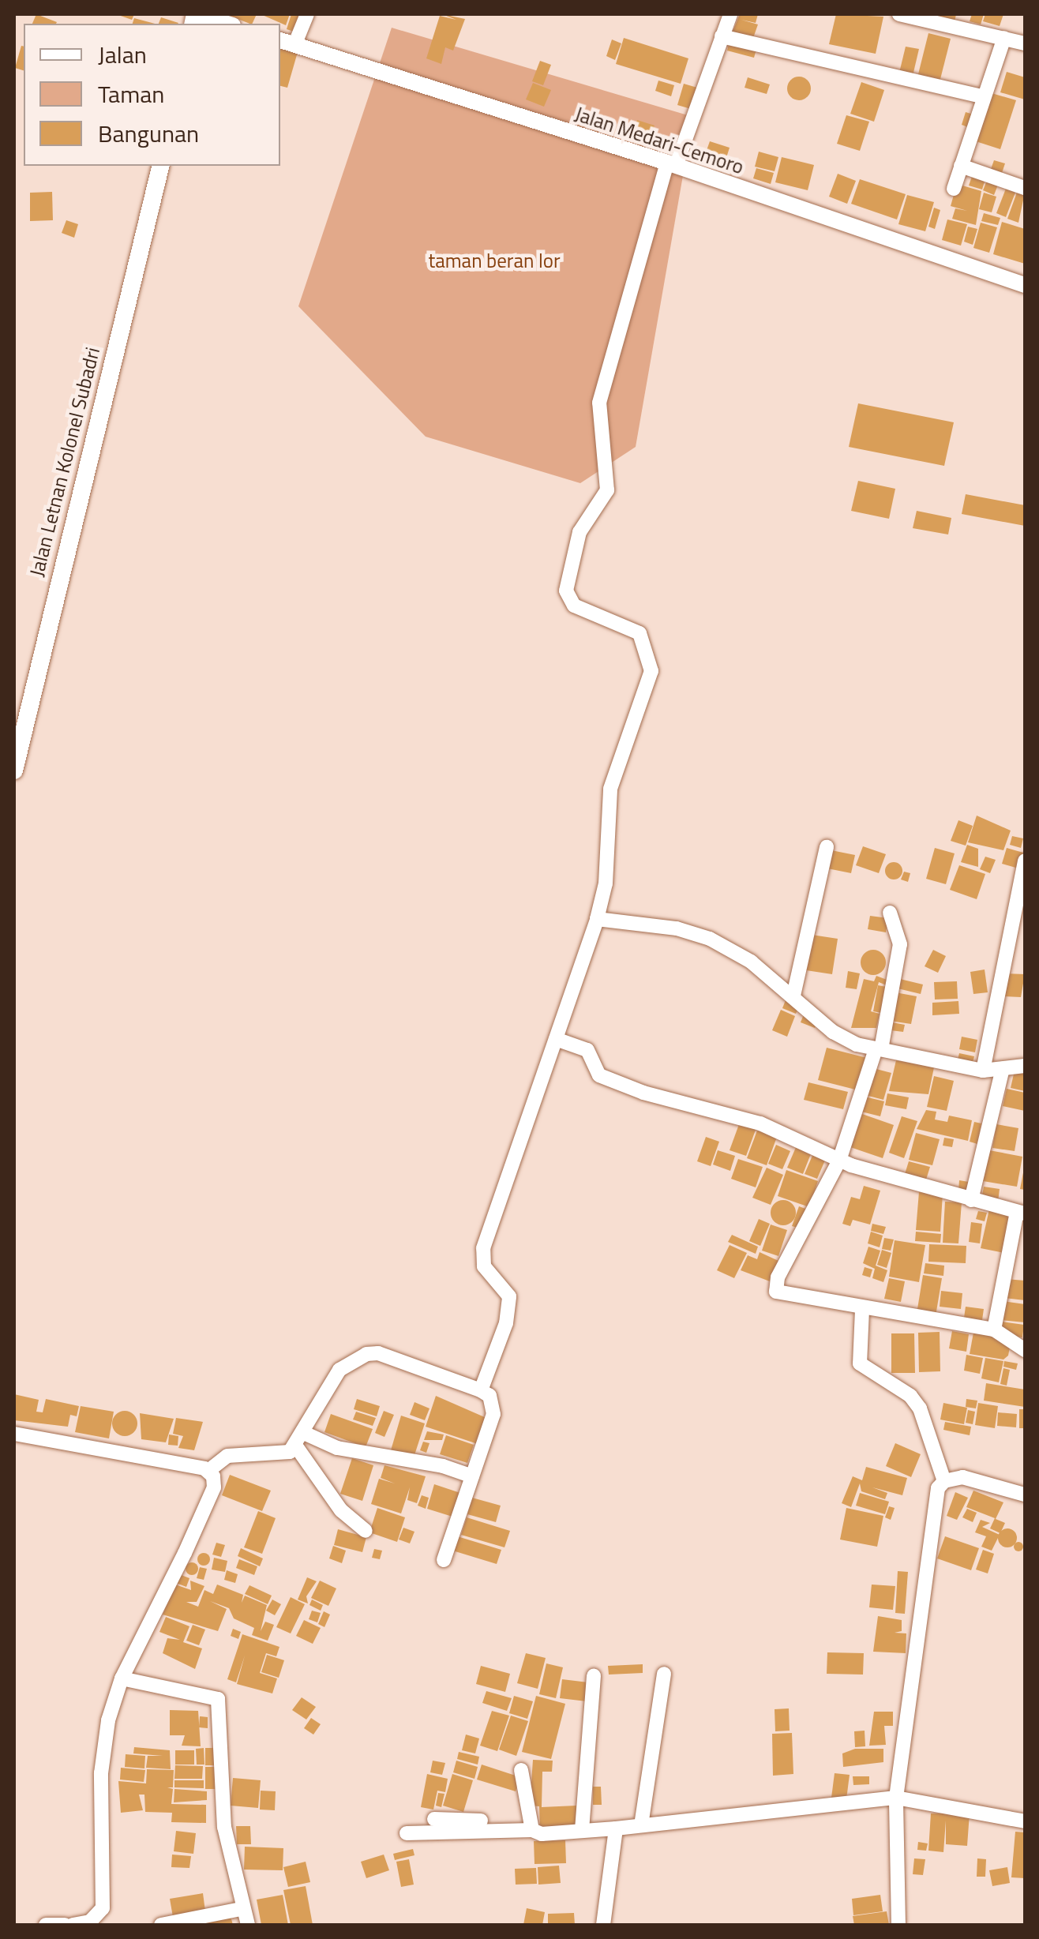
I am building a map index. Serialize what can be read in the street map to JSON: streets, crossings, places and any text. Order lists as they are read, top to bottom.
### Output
{
  "streets": {
    "main road": ["Jalan Letnan Kolonel Subadri"],
    "street": ["Jalan Medari-Cemoro"]
  },
  "parks": ["taman beran lor"],
  "legend": ["Jalan", "Taman", "Bangunan"]
}
